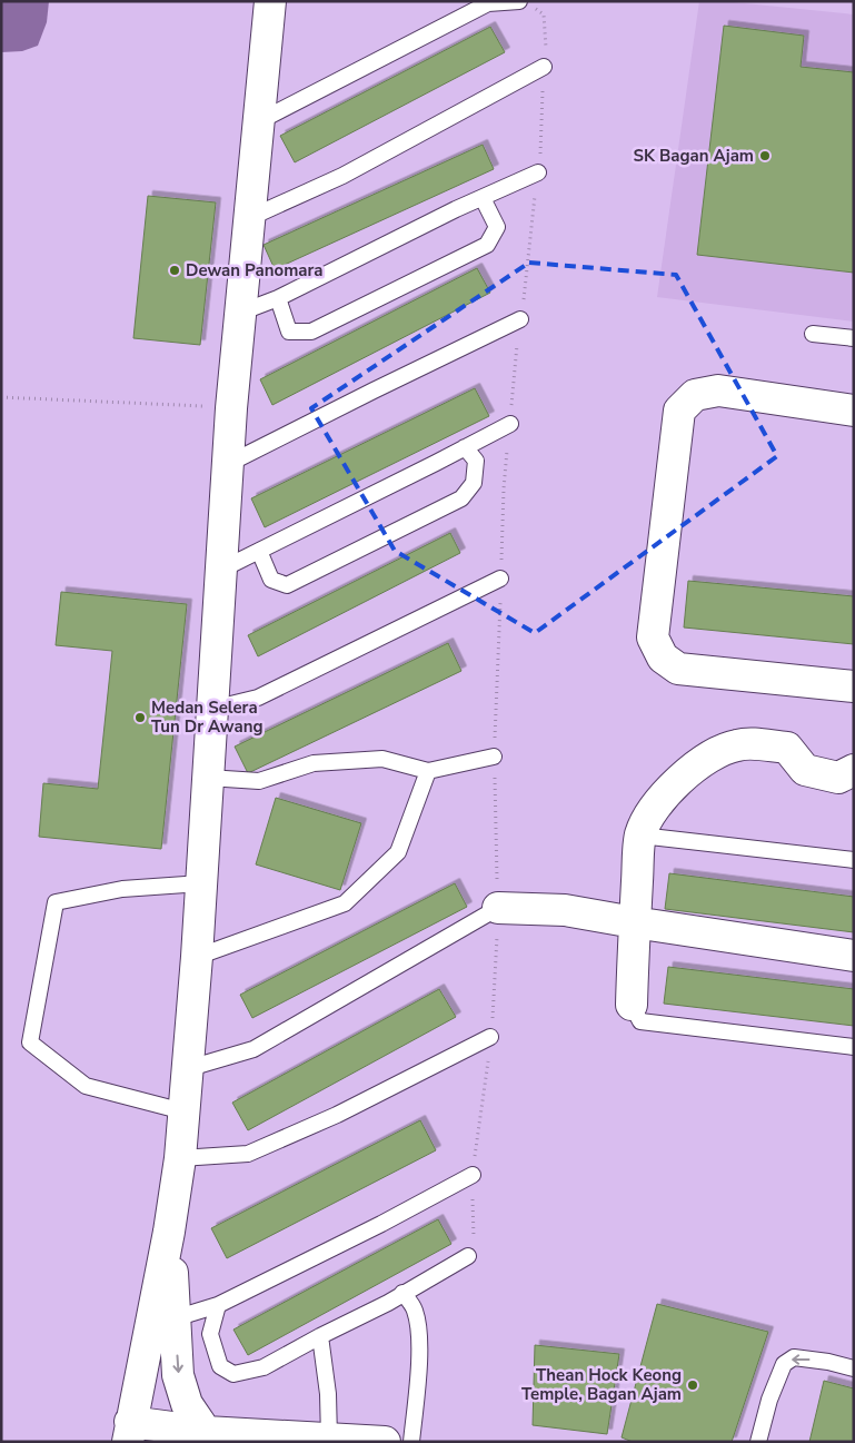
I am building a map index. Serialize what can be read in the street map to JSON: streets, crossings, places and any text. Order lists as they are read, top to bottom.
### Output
{
  "places": [
    "SK Bagan Ajam",
    "Dewan Panomara",
    "Medan Selera Tun Dr Awang",
    "Thean Hock Keong Temple, Bagan Ajam"
  ]
}
